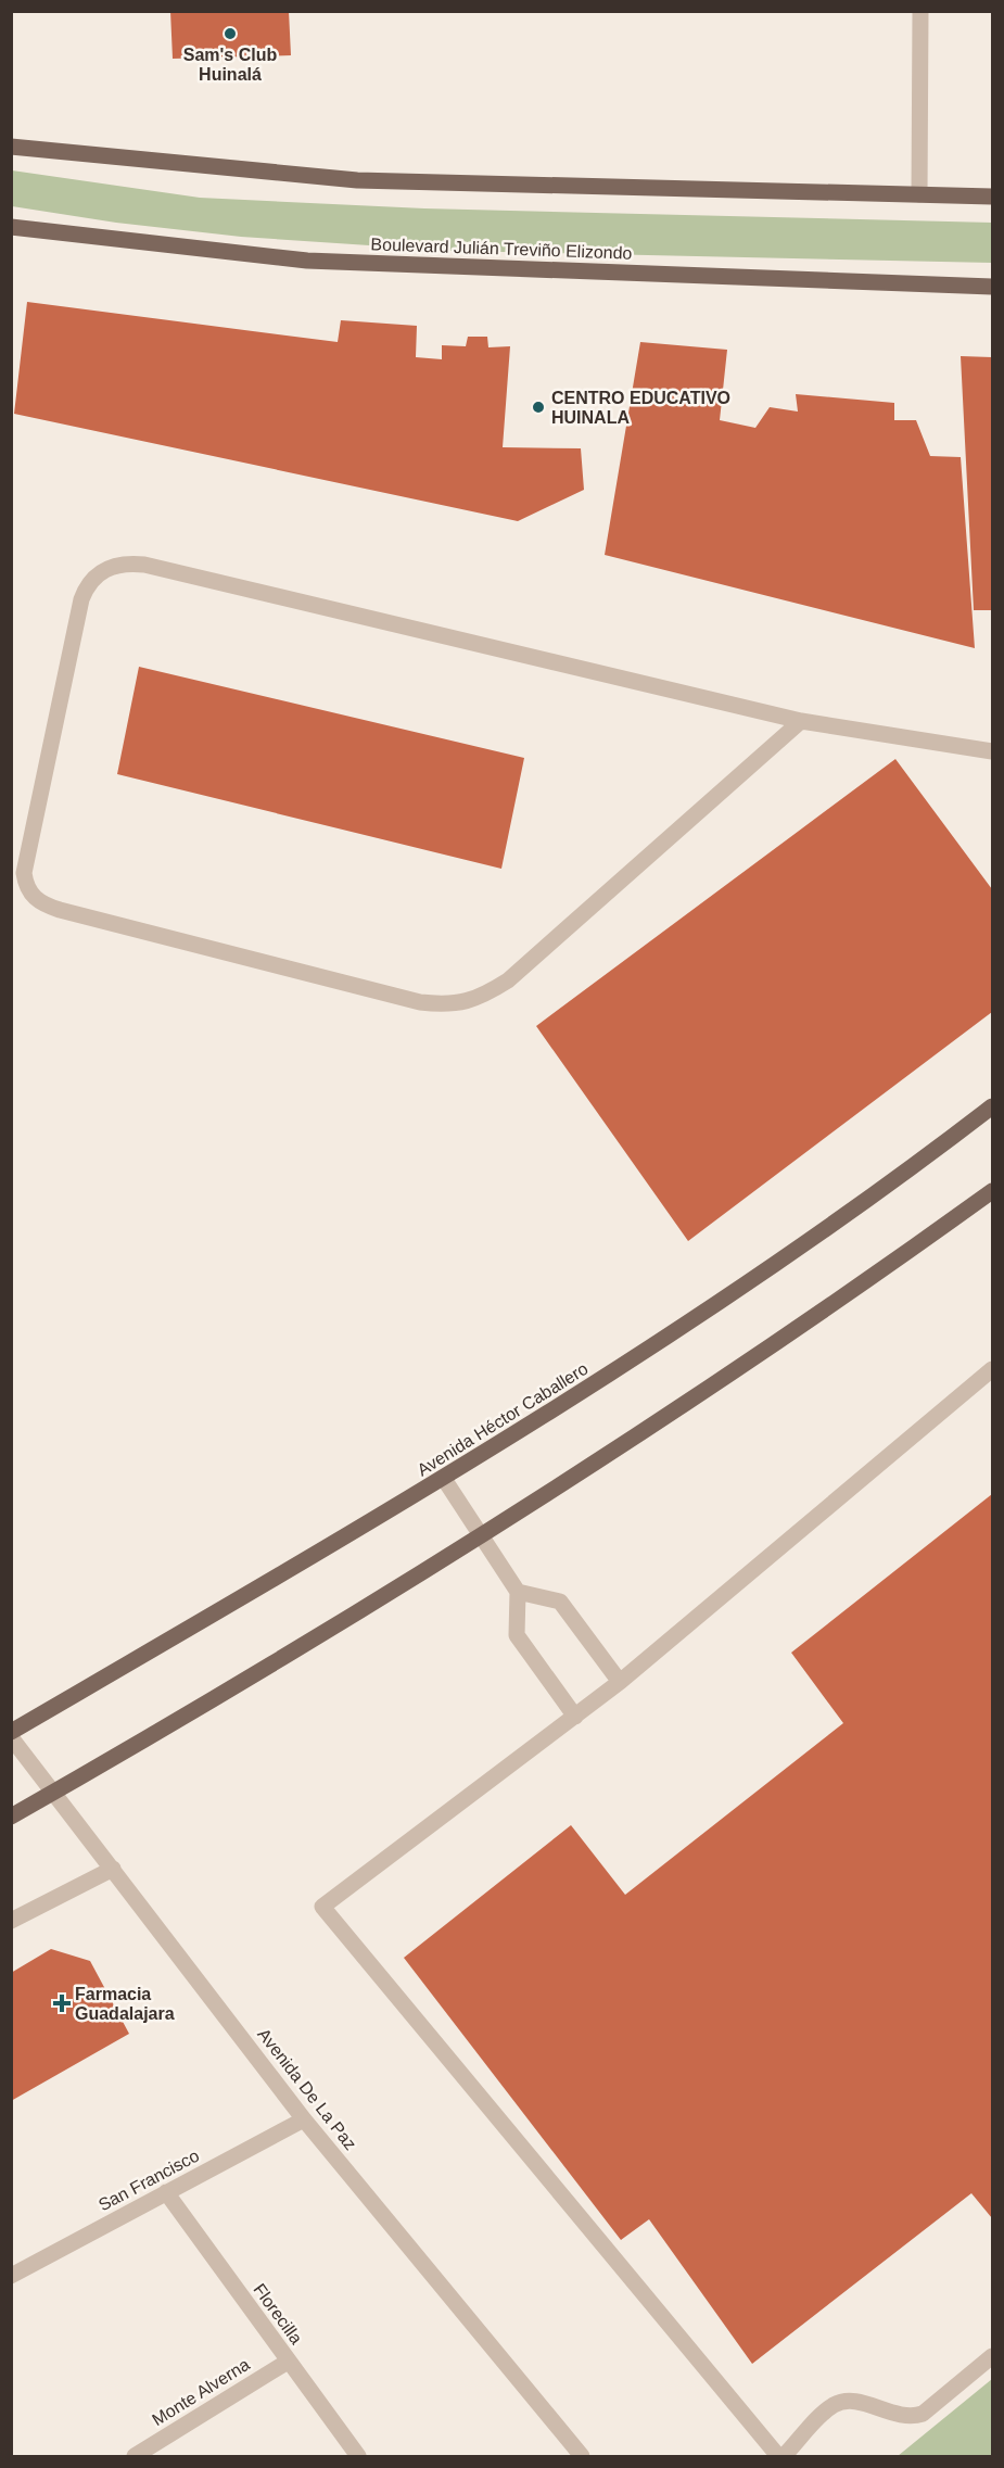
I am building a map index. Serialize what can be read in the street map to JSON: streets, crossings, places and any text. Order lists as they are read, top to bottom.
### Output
{
  "streets": {
    "main road": ["Boulevard Julián Treviño Elizondo", "Avenida Héctor Caballero"],
    "street": [
      "Avenida De La Paz",
      "San Francisco",
      "Florecilla",
      "Monte Alverna"
    ]
  },
  "crossings": [
    ["Avenida De La Paz", "San Francisco"],
    ["San Francisco", "Florecilla"],
    ["Florecilla", "Monte Alverna"]
  ],
  "places": {
    "other": ["Sam's Club Huinalá", "CENTRO EDUCATIVO HUINALA"],
    "health": ["Farmacia Guadalajara"]
  }
}
